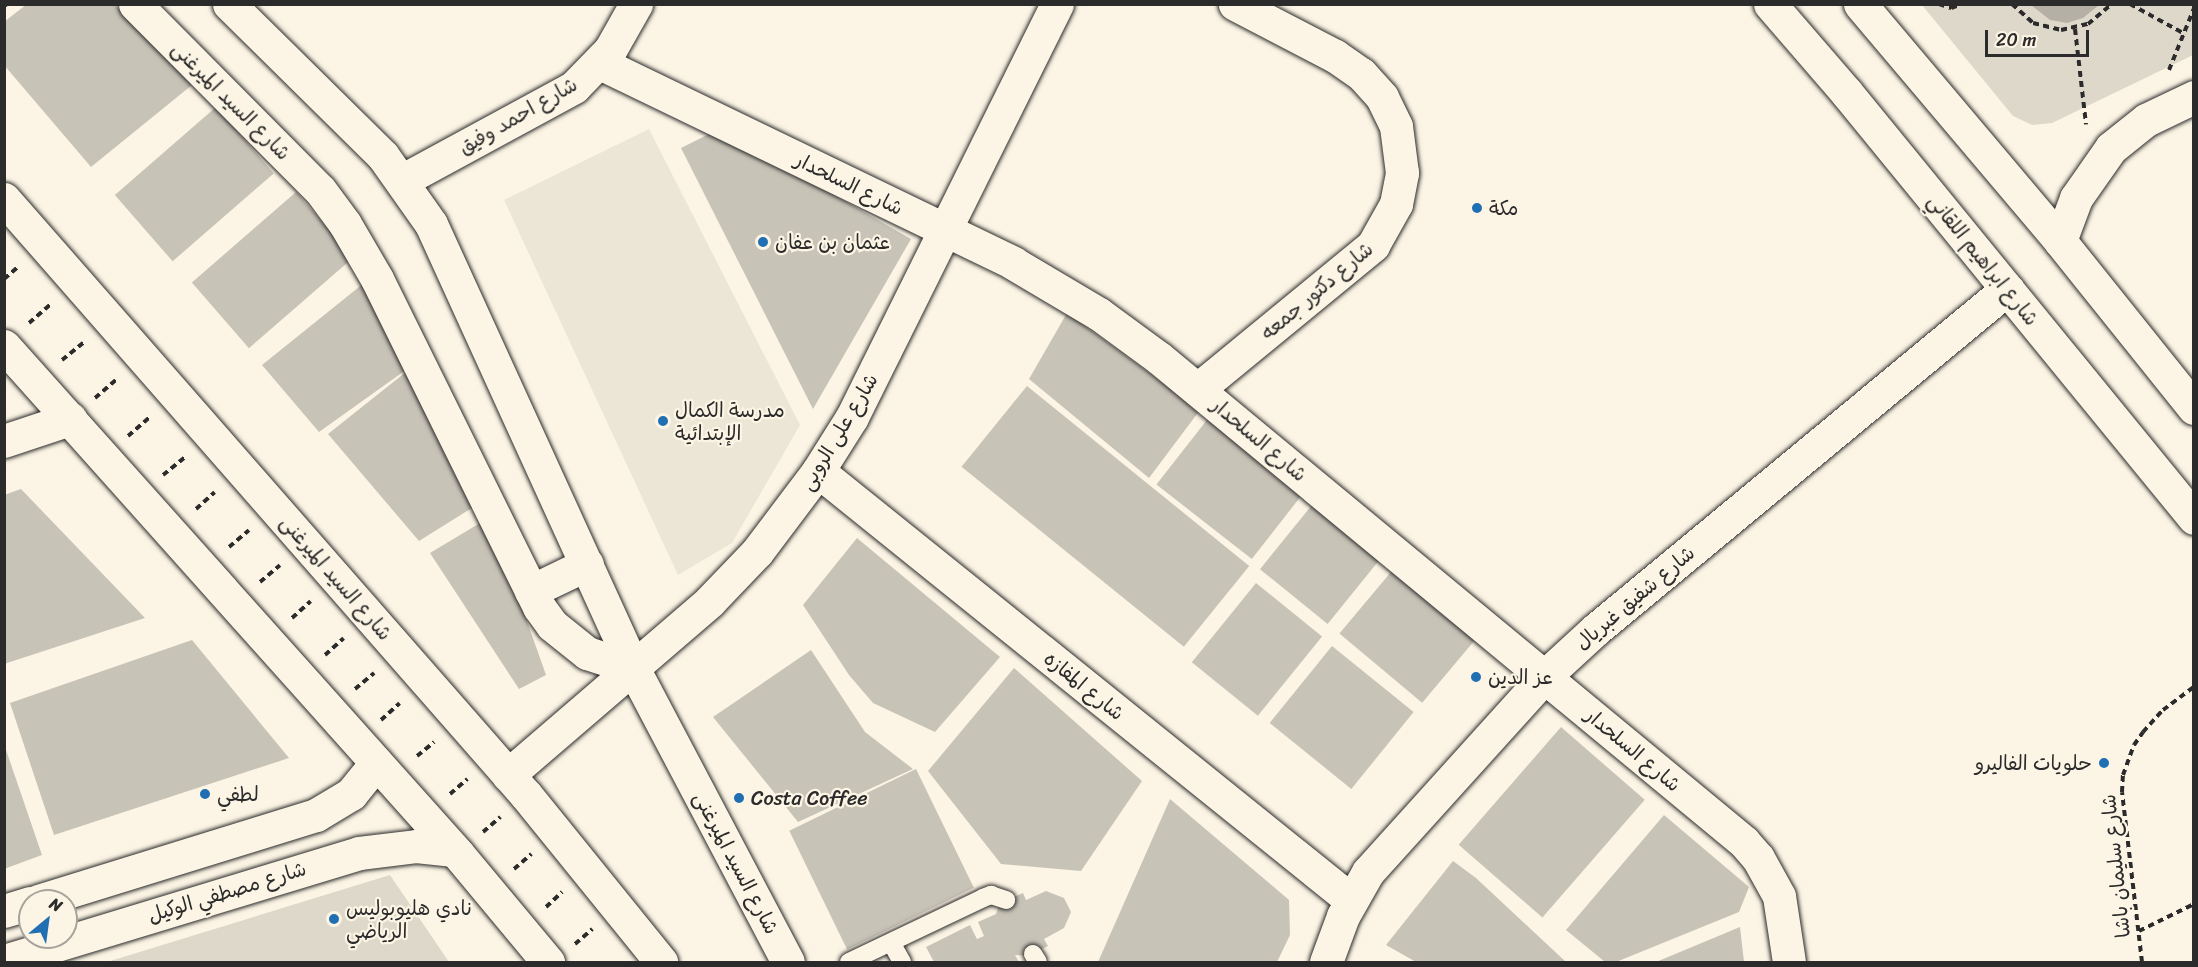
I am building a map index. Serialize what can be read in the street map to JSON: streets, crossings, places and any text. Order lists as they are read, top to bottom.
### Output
{
  "streets": {
    "street": [
      "شارع السيد الميرغنى",
      "شارع احمد وفيق",
      "شارع السلحدار",
      "شارع ابراهيم اللقاني",
      "شارع دكتور جمعه",
      "شارع على الروبى",
      "شارع شفيق غبريال",
      "شارع المفازه",
      "شارع مصطفي الوكيل"
    ],
    "path": ["شارع سليمان باشا"]
  },
  "crossings": [
    ["شارع السيد الميرغنى", "شارع احمد وفيق"],
    ["شارع السيد الميرغنى", "شارع على الروبى"],
    ["شارع احمد وفيق", "شارع السلحدار"],
    ["شارع السلحدار", "شارع دكتور جمعه"],
    ["شارع السلحدار", "شارع على الروبى"],
    ["شارع السلحدار", "شارع شفيق غبريال"],
    ["شارع ابراهيم اللقاني", "شارع شفيق غبريال"],
    ["شارع على الروبى", "شارع المفازه"],
    ["شارع شفيق غبريال", "شارع المفازه"]
  ],
  "places": [
    "مكة",
    "عثمان بن عفان",
    "مدرسة الكمال الإبتدائية",
    "عز الدين",
    "حلويات الفاليرو",
    "لطفي",
    "Costa Coffee",
    "نادي هليوبوليس الرياضي"
  ],
  "scale_bar": "20 m",
  "north": "top right"
}
